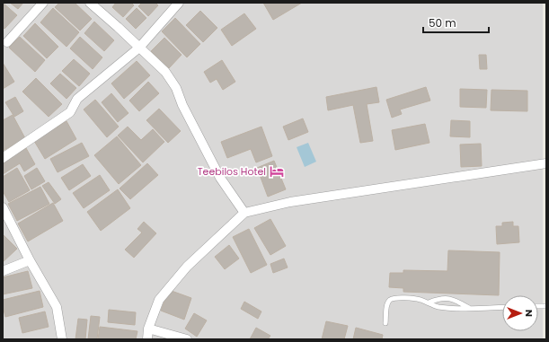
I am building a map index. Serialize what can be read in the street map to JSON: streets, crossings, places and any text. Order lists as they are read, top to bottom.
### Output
{
  "places": {
    "hotel": ["Teebilos Hotel"]
  },
  "scale_bar": "50 m",
  "north": "right"
}
